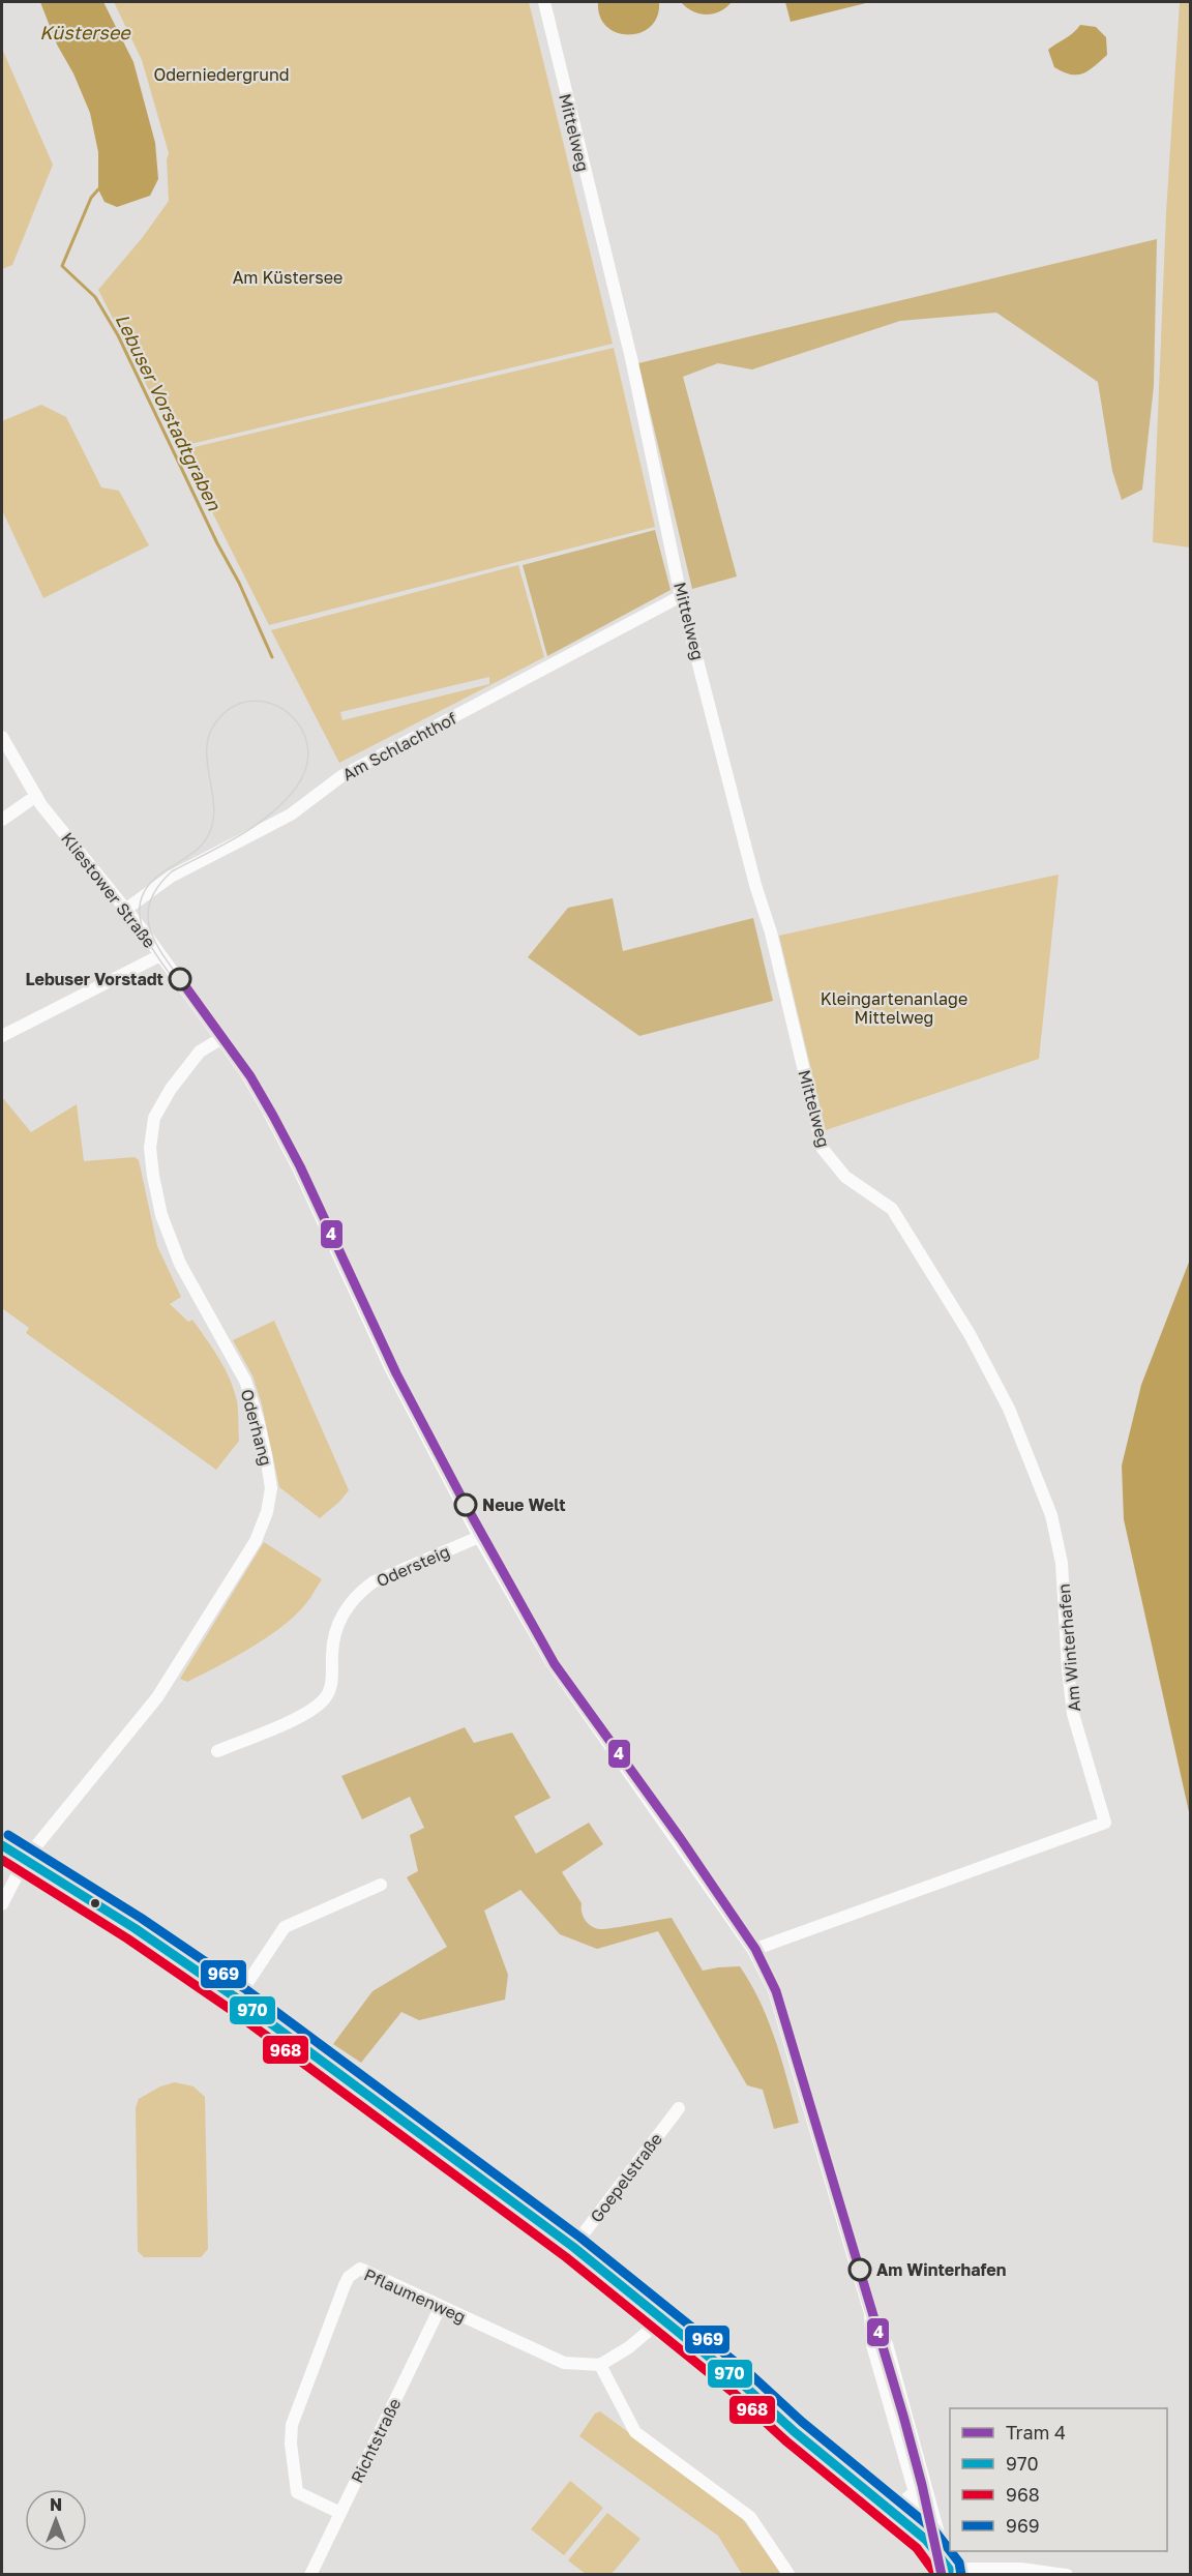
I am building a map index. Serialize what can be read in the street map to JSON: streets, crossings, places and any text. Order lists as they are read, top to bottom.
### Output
{
  "streets": {
    "street": [
      "Mittelweg",
      "Am Schlachthof",
      "Kliestower Straße",
      "Oderhang",
      "Odersteig",
      "Am Winterhafen",
      "Goepelstraße",
      "Pflaumenweg",
      "Richtstraße"
    ]
  },
  "crossings": [
    ["Mittelweg", "Am Schlachthof"],
    ["Mittelweg", "Am Winterhafen"],
    ["Am Schlachthof", "Kliestower Straße"],
    ["Kliestower Straße", "Oderhang"],
    ["Kliestower Straße", "Odersteig"],
    ["Kliestower Straße", "Am Winterhafen"],
    ["Pflaumenweg", "Richtstraße"]
  ],
  "water": ["Küstersee", "Lebuser Vorstadtgraben"],
  "parks": ["Oderniedergrund", "Am Küstersee", "Kleingartenanlage Mittelweg"],
  "places": ["Lebuser Vorstadt", "Neue Welt", "Am Winterhafen"],
  "lines": [
    "tram line 4",
    "transit line 969",
    "transit line 970",
    "transit line 968"
  ],
  "legend": [
    "Tram 4",
    "970",
    "968",
    "969"
  ],
  "north": "top"
}
